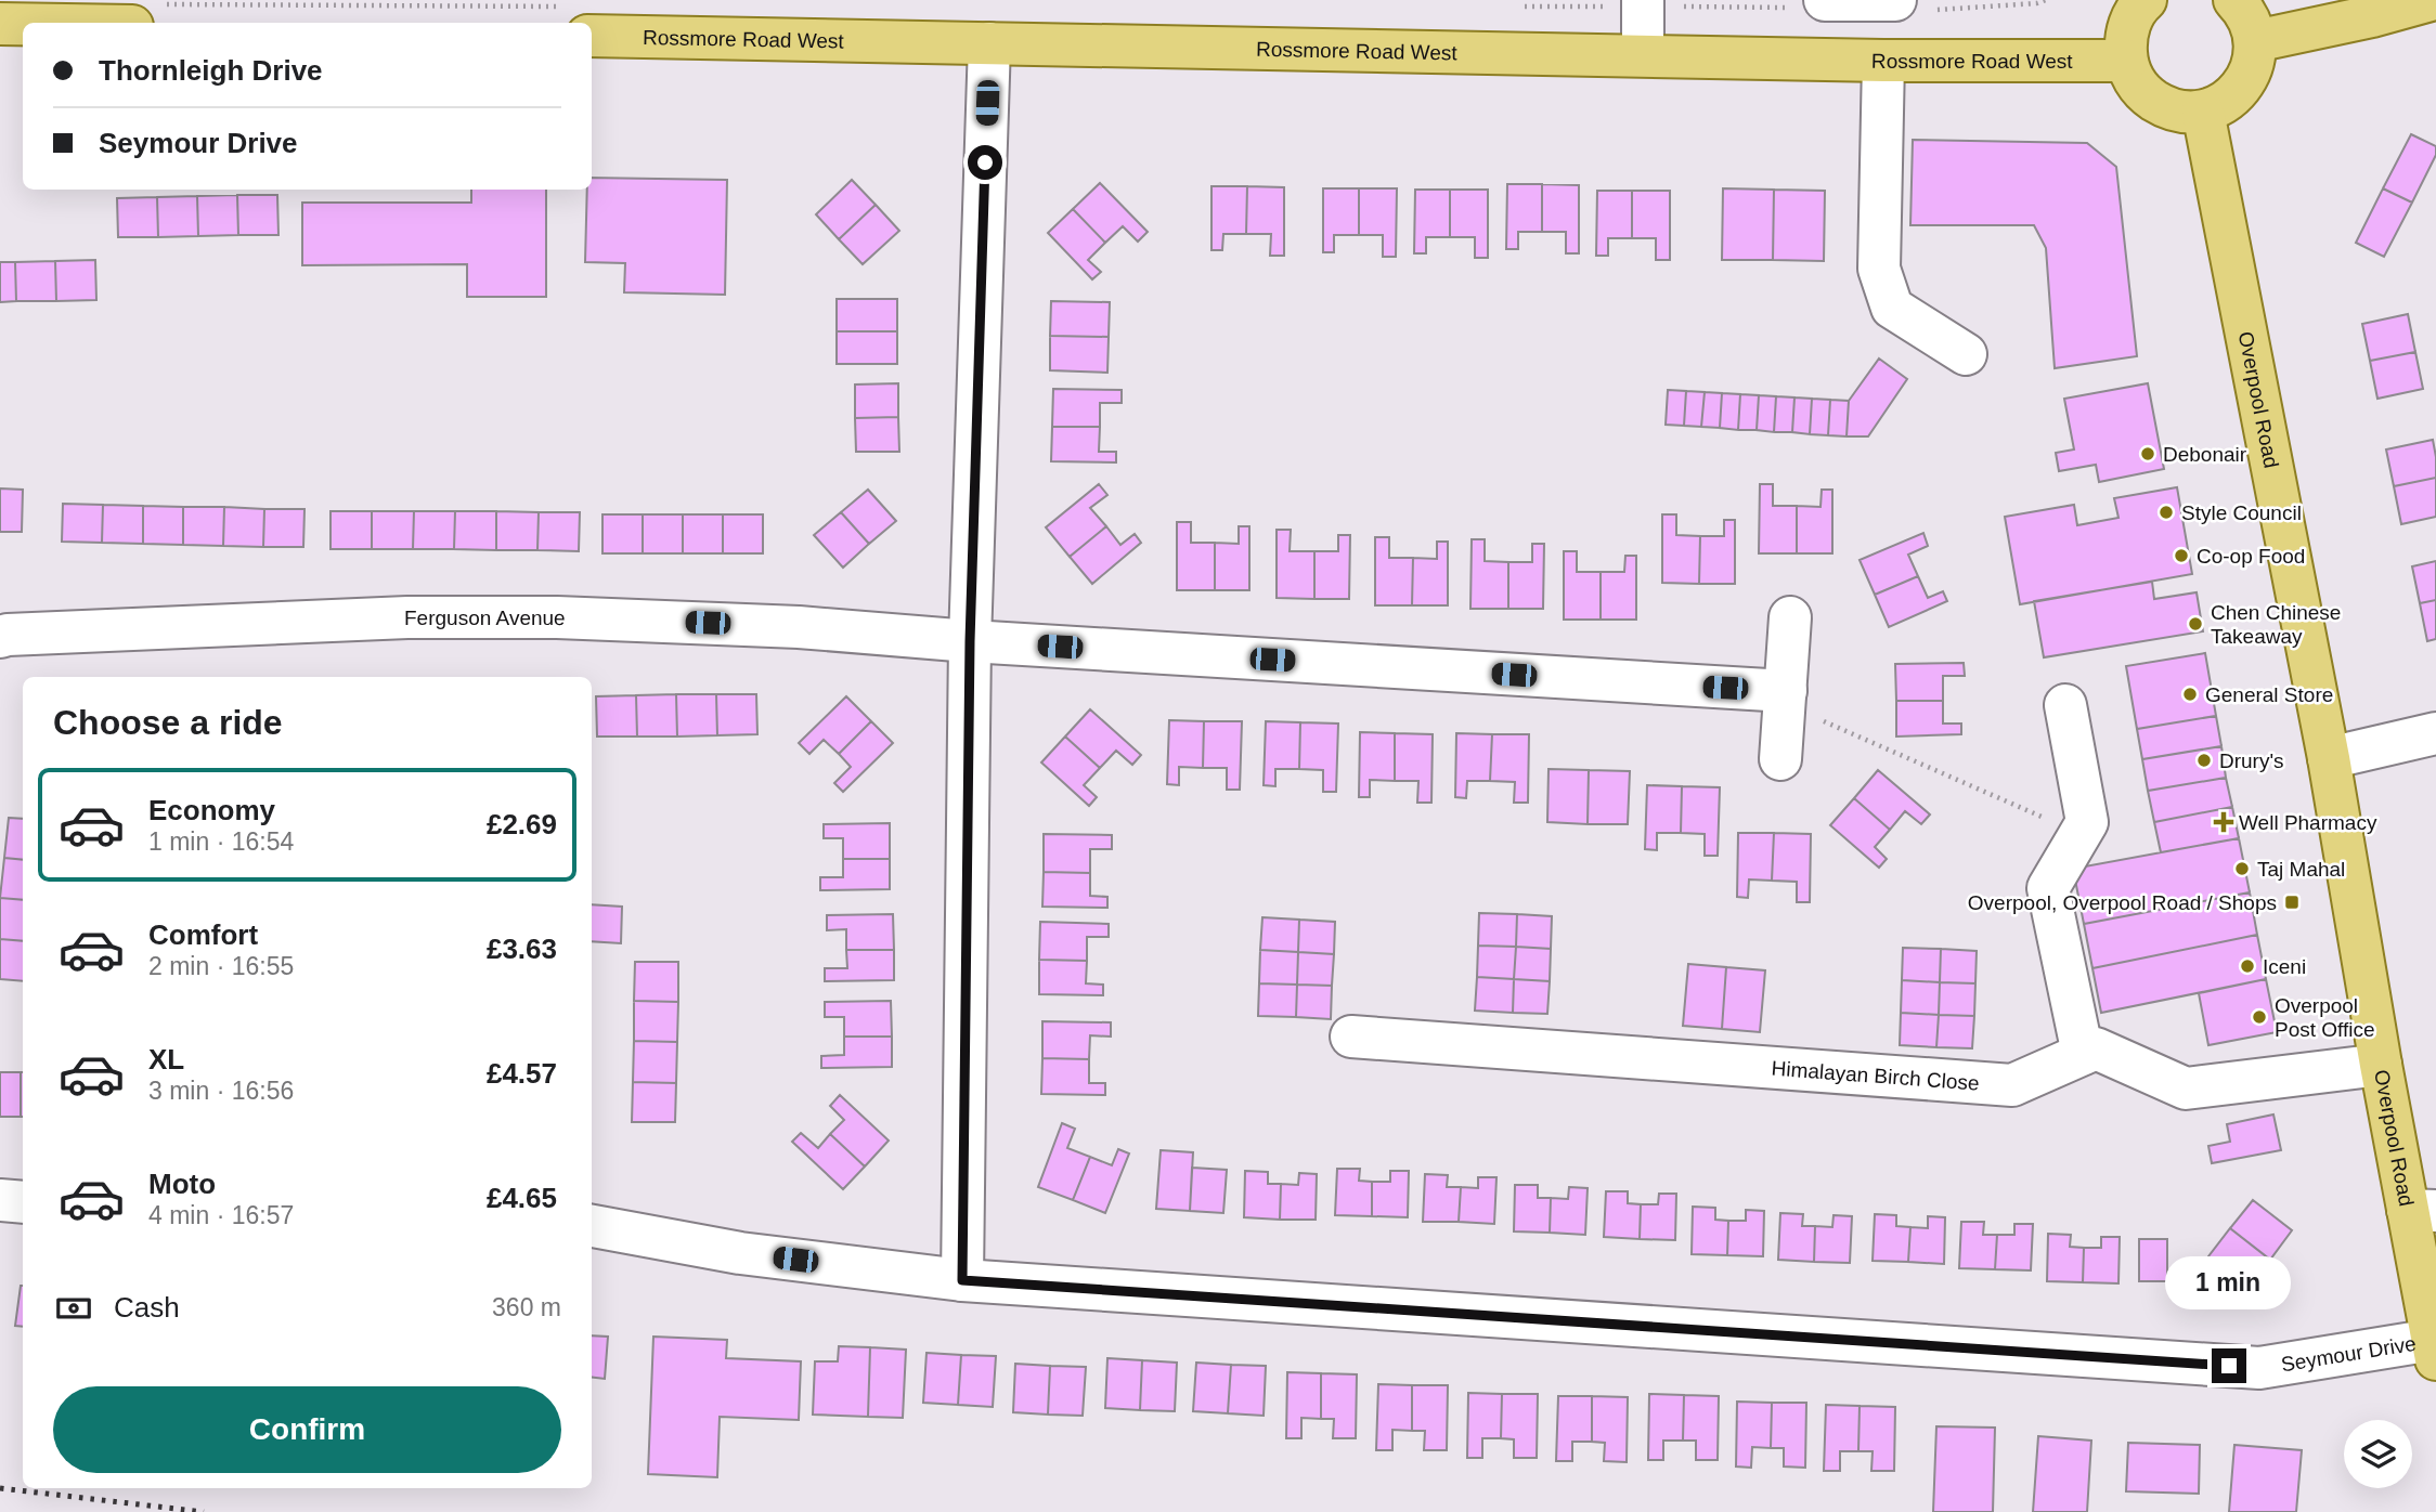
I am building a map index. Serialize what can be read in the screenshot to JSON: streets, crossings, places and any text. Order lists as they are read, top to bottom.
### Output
{
  "streets": {
    "main road": ["Rossmore Road West", "Overpool Road"],
    "street": ["Ferguson Avenue", "Himalayan Birch Close", "Seymour Drive"]
  },
  "crossings": [
    ["Overpool Road", "Seymour Drive"]
  ],
  "places": {
    "other": [
      "Debonair",
      "Style Council",
      "Co-op Food",
      "Chen Chinese Takeaway",
      "General Store",
      "Drury's",
      "Taj Mahal",
      "Iceni",
      "Overpool Post Office"
    ],
    "health": ["Well Pharmacy"],
    "transit": ["Overpool, Overpool Road / Shops"]
  },
  "page": {
    "banner": ["Thornleigh Drive", "Seymour Drive"],
    "heading": "Choose a ride",
    "list": [
      {
        "name": "Economy",
        "note": "1 min · 16:54",
        "value": "£2.69"
      },
      {
        "name": "Comfort",
        "note": "2 min · 16:55",
        "value": "£3.63"
      },
      {
        "name": "XL",
        "note": "3 min · 16:56",
        "value": "£4.57"
      },
      {
        "name": "Moto",
        "note": "4 min · 16:57",
        "value": "£4.65"
      }
    ],
    "bubble": "1 min",
    "pay": ["Cash", "360 m"],
    "buttons": "Confirm"
  }
}
